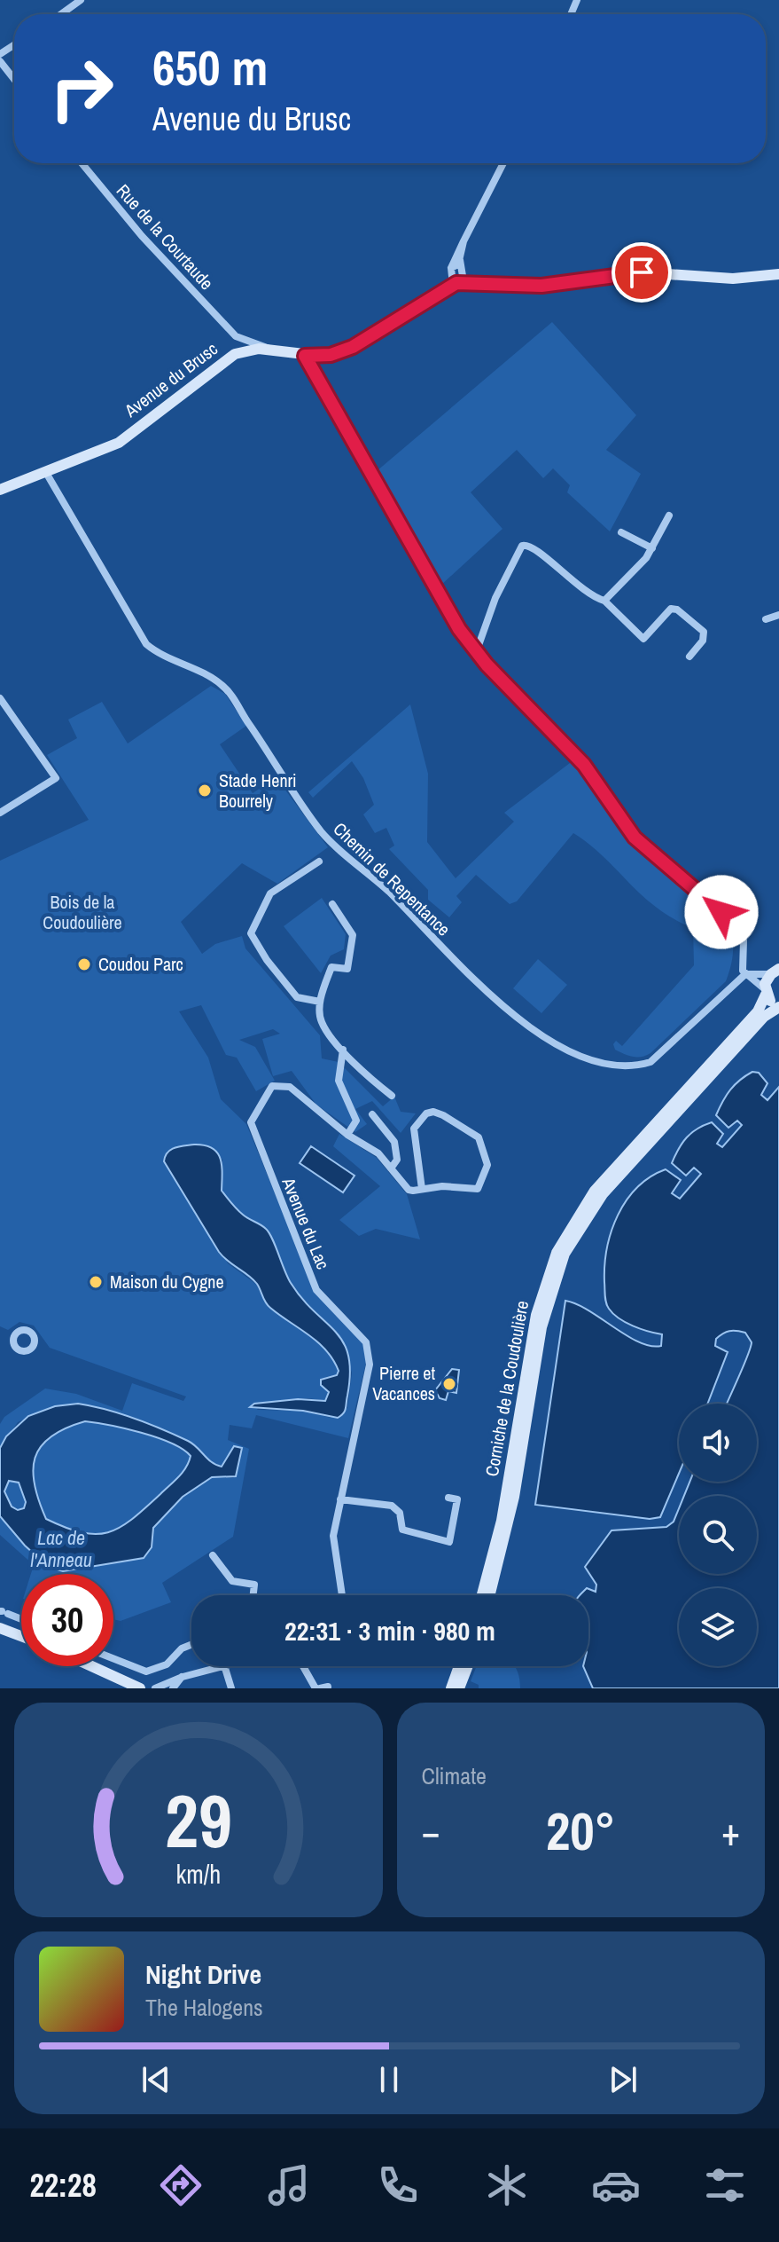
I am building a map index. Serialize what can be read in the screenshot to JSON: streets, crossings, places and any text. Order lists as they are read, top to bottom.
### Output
{
  "streets": {
    "main road": ["Avenue du Brusc", "Corniche de la Coudoulière"],
    "street": ["Rue de la Courtaude", "Chemin de Repentance", "Avenue du Lac"]
  },
  "crossings": [
    ["Rue de la Courtaude", "Avenue du Brusc"],
    ["Avenue du Brusc", "Chemin de Repentance"]
  ],
  "water": ["Lac de l'Anneau"],
  "parks": ["Bois de la Coudoulière"],
  "places": [
    "Stade Henri Bourrely",
    "Coudou Parc",
    "Maison du Cygne",
    "Pierre et Vacances"
  ],
  "page": {
    "turn": ["650 m", "Avenue du Brusc"],
    "limit": "30",
    "trip": "22:31 · 3 min · 980 m",
    "tile": "Climate",
    "heat": ["−", "20°", "+"],
    "song": ["Night Drive", "The Halogens"],
    "tabs": "22:28",
    "gauge": ["29", "km/h"]
  }
}
